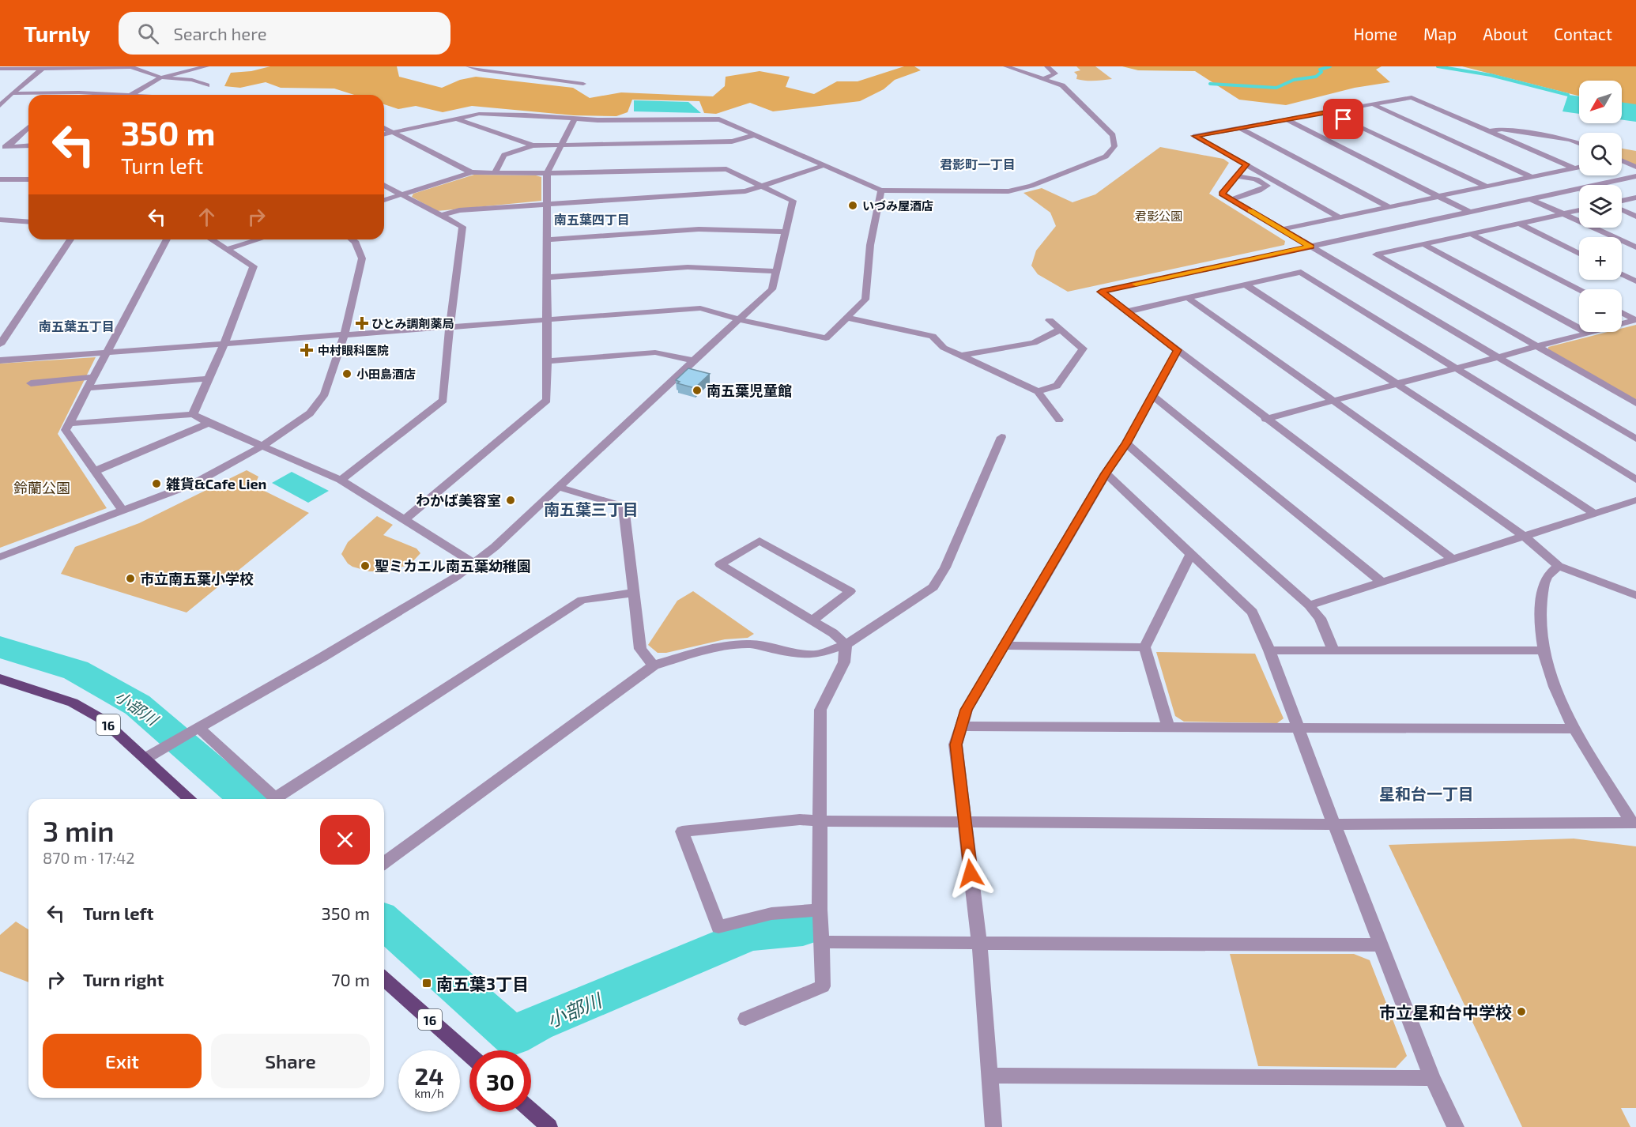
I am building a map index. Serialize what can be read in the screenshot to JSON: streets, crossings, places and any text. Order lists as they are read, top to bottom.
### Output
{
  "streets": {
    "main road": ["16"]
  },
  "districts": [
    "君影町一丁目",
    "南五葉四丁目",
    "南五葉五丁目",
    "南五葉三丁目",
    "星和台一丁目"
  ],
  "water": ["小部川"],
  "parks": ["君影公園", "鈴蘭公園"],
  "places": {
    "other": [
      "いづみ屋酒店",
      "小田島酒店",
      "南五葉児童館",
      "雑貨&Cafe Lien",
      "わかば美容室",
      "聖ミカエル南五葉幼稚園",
      "市立南五葉小学校",
      "市立星和台中学校"
    ],
    "health": ["ひとみ調剤薬局", "中村眼科医院"],
    "transit": ["南五葉3丁目"]
  },
  "north": "bottom left",
  "page": {
    "header": "Turnly",
    "search": "Search here",
    "nav": [
      "Home",
      "Map",
      "About",
      "Contact"
    ],
    "map_buttons": ["+", "−"],
    "turn": ["350 m", "Turn left"],
    "heading": ["3 min", "870 m · 17:42"],
    "list": [
      {
        "name": "Turn left",
        "value": "350 m"
      },
      {
        "name": "Turn right",
        "value": "70 m"
      }
    ],
    "buttons": ["Exit", "Share"],
    "speed": "24 km/h",
    "limit": "30"
  }
}
